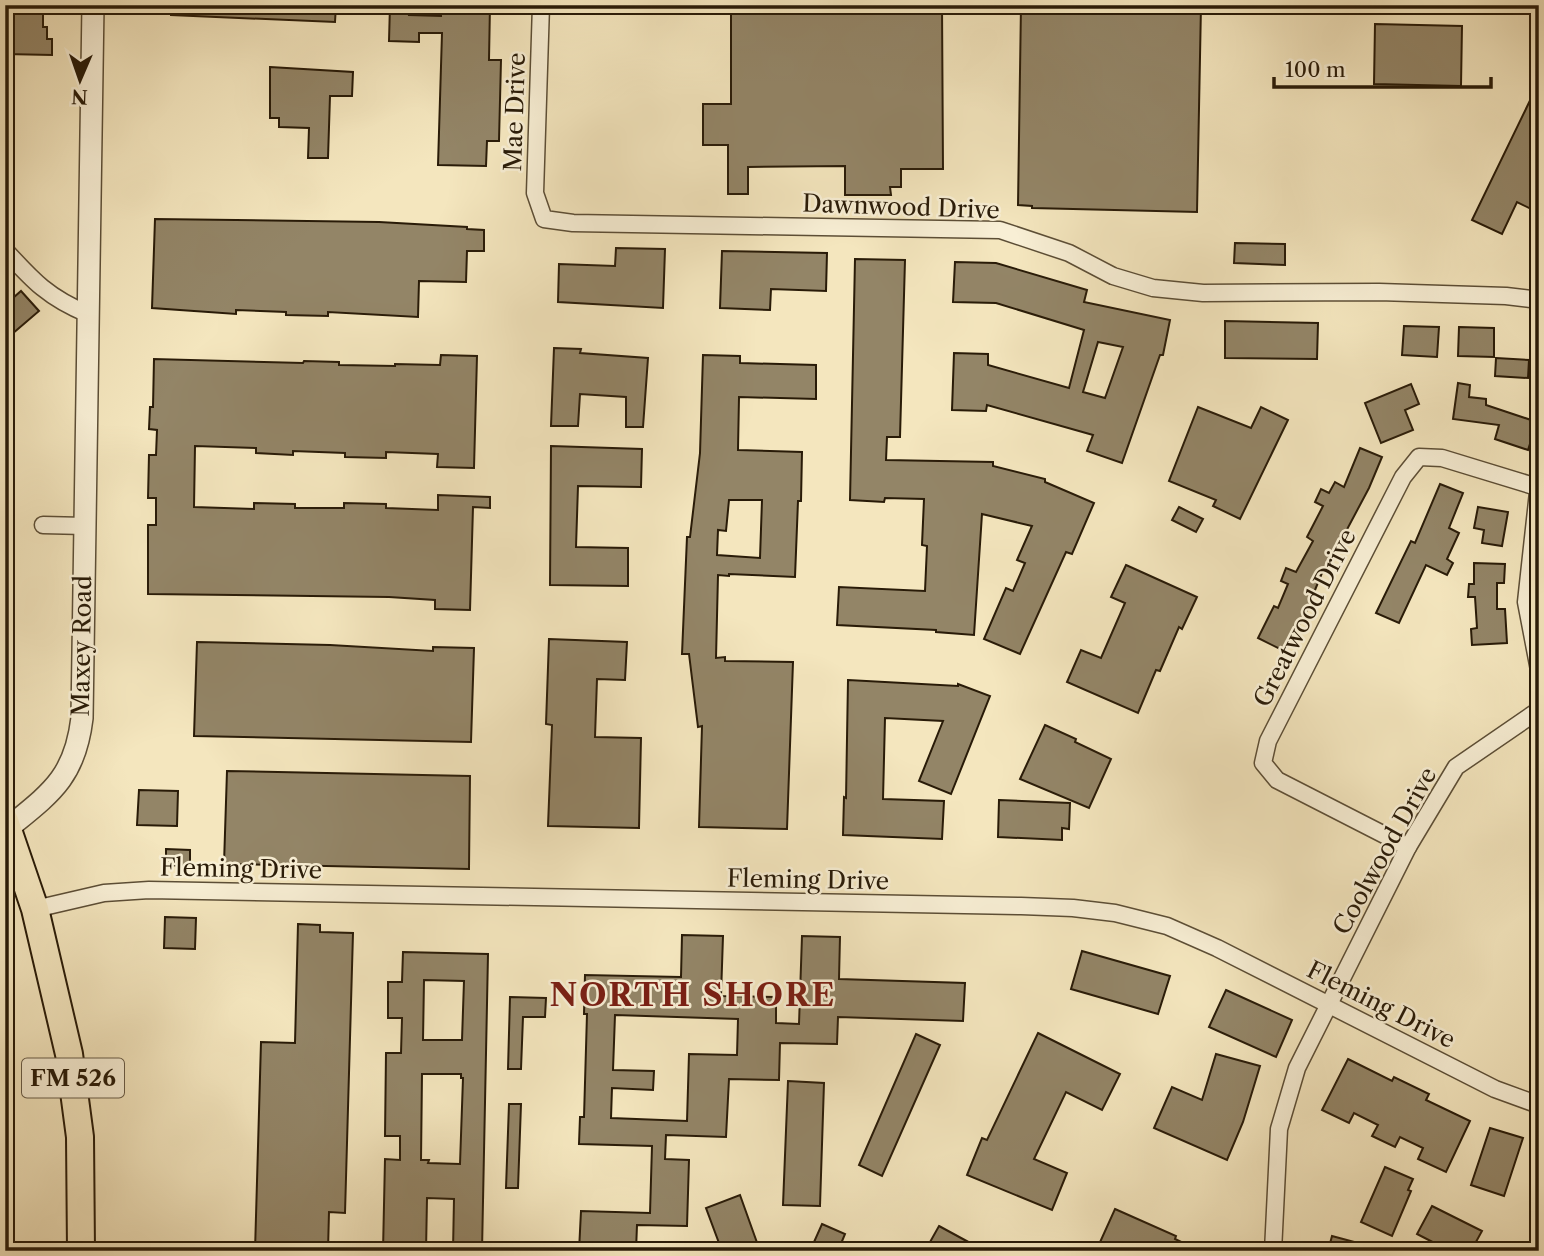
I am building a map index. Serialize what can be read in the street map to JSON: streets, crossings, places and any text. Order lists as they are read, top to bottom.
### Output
{
  "streets": {
    "main road": ["Maxey Road", "FM 526"],
    "street": [
      "Mae Drive",
      "Dawnwood Drive",
      "Greatwood Drive",
      "Coolwood Drive",
      "Fleming Drive"
    ]
  },
  "crossings": [
    ["Mae Drive", "Dawnwood Drive"],
    ["Greatwood Drive", "Coolwood Drive"],
    ["Maxey Road", "Fleming Drive"],
    ["Coolwood Drive", "Fleming Drive"]
  ],
  "districts": ["NORTH SHORE"],
  "scale_bar": "100 m",
  "north": "bottom"
}
